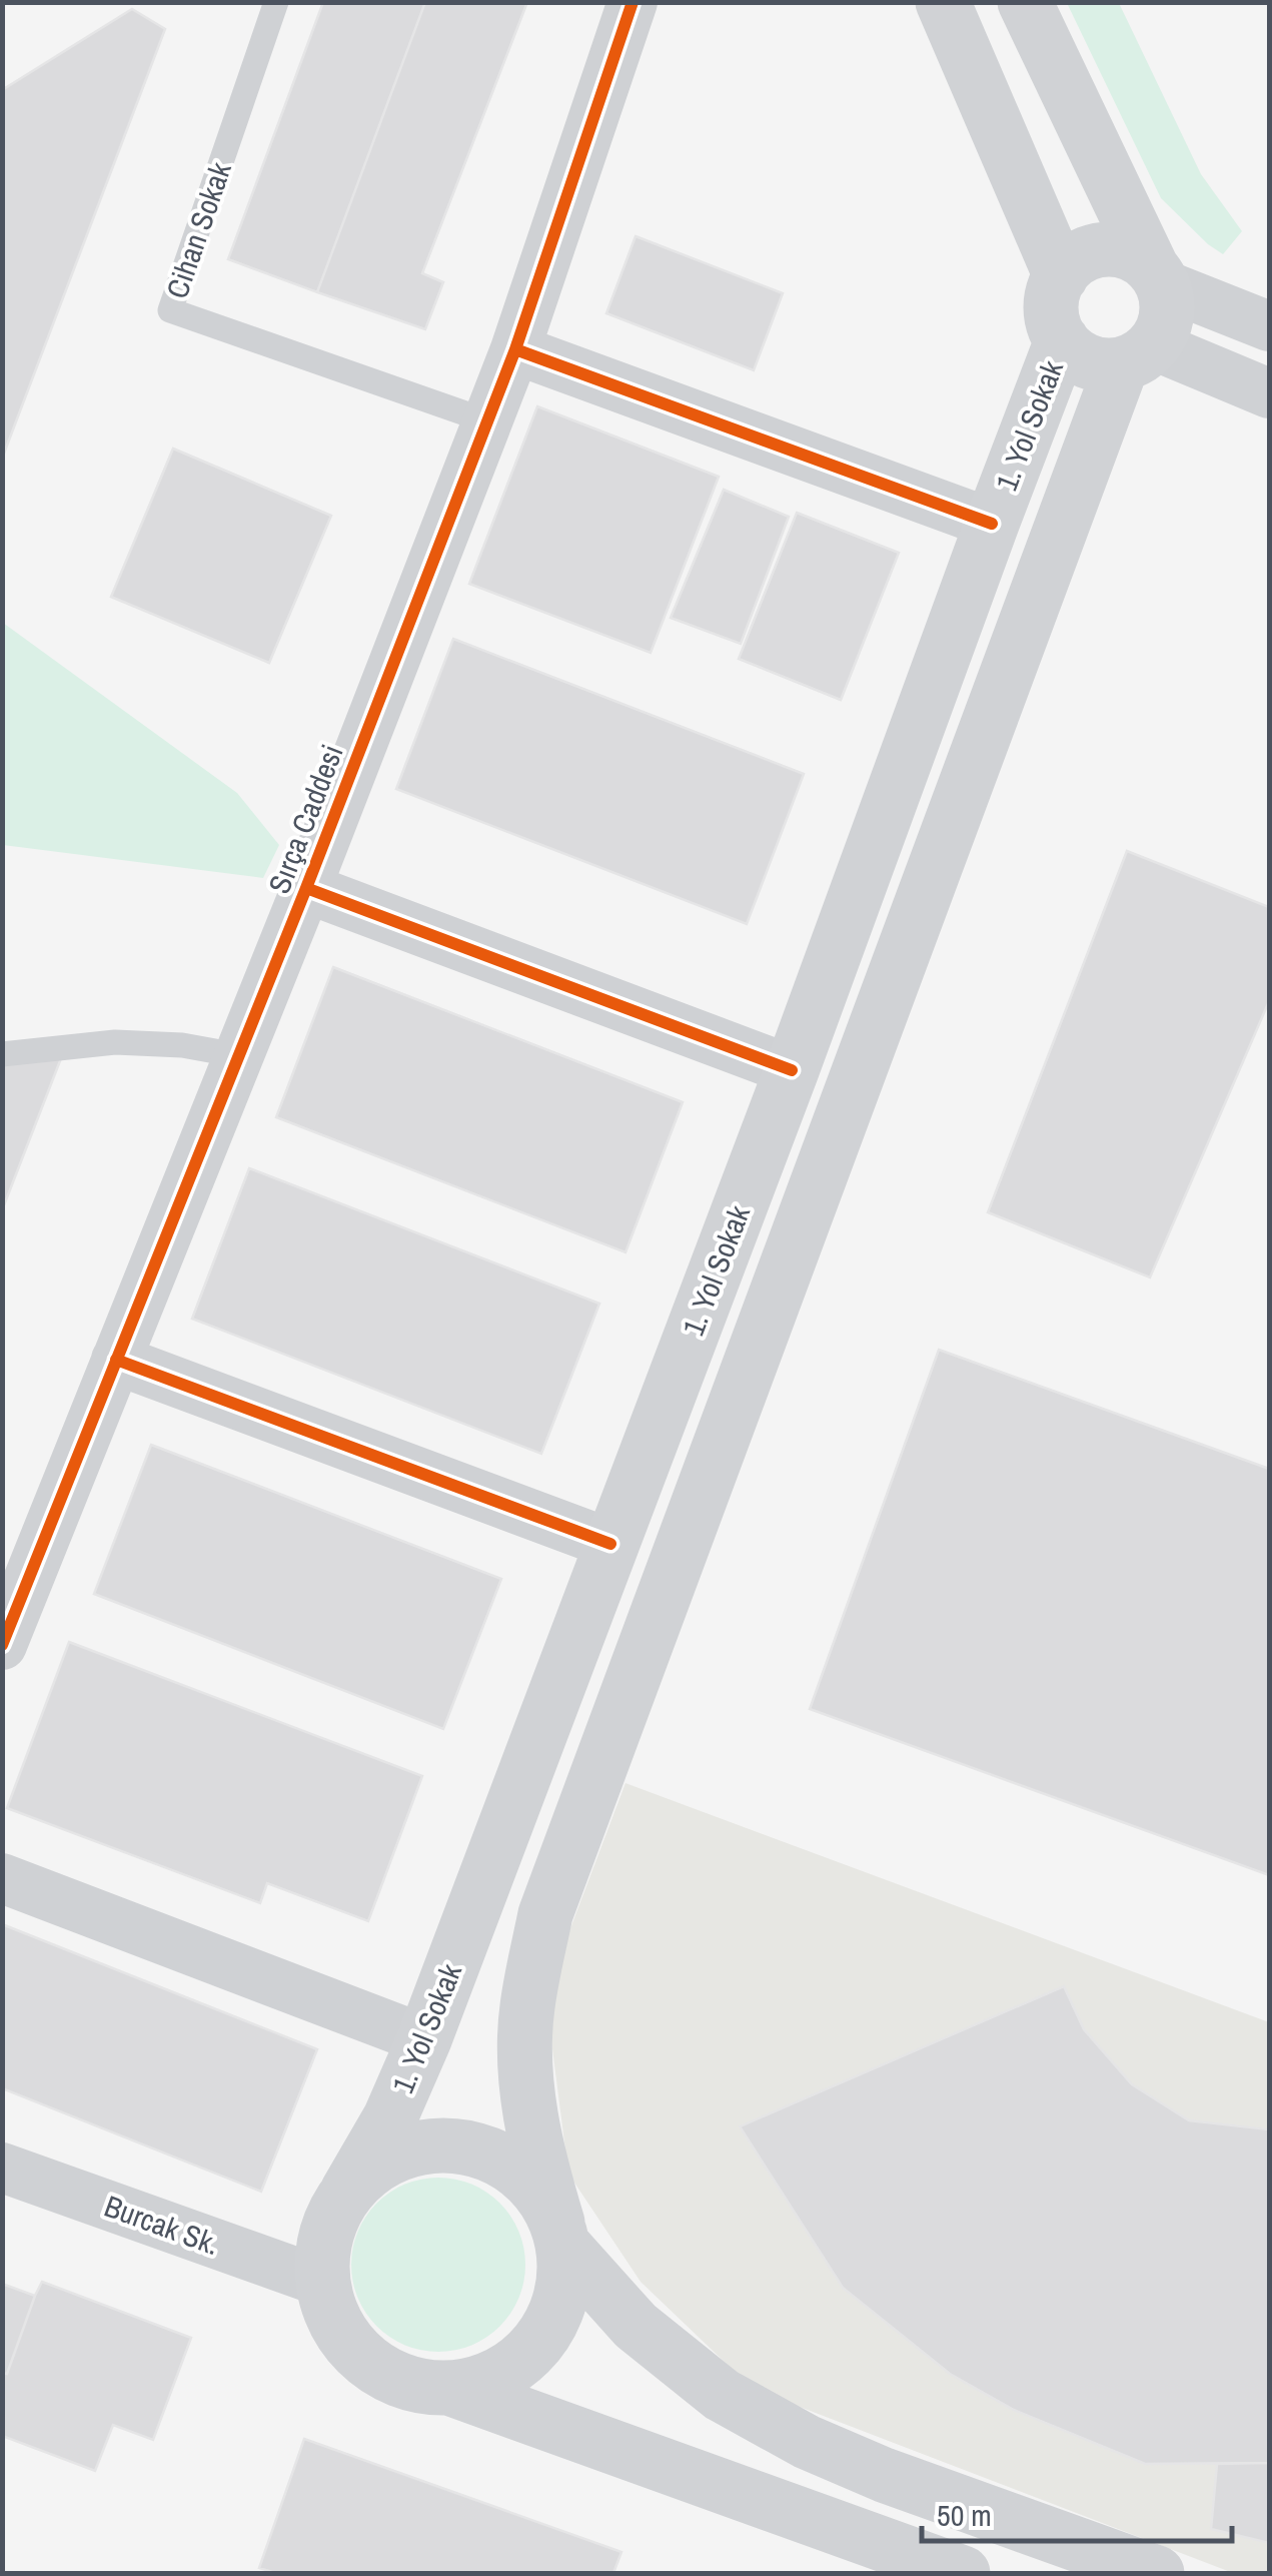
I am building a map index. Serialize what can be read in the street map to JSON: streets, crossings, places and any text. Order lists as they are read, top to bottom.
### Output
{
  "streets": {
    "main road": ["1. Yol Sokak"],
    "street": ["Sırça Caddesi", "Burcak Sk."],
    "lane": ["Cihan Sokak"]
  },
  "crossings": [
    ["Cihan Sokak", "Sırça Caddesi"],
    ["1. Yol Sokak", "Burcak Sk."]
  ],
  "scale_bar": "50 m"
}
